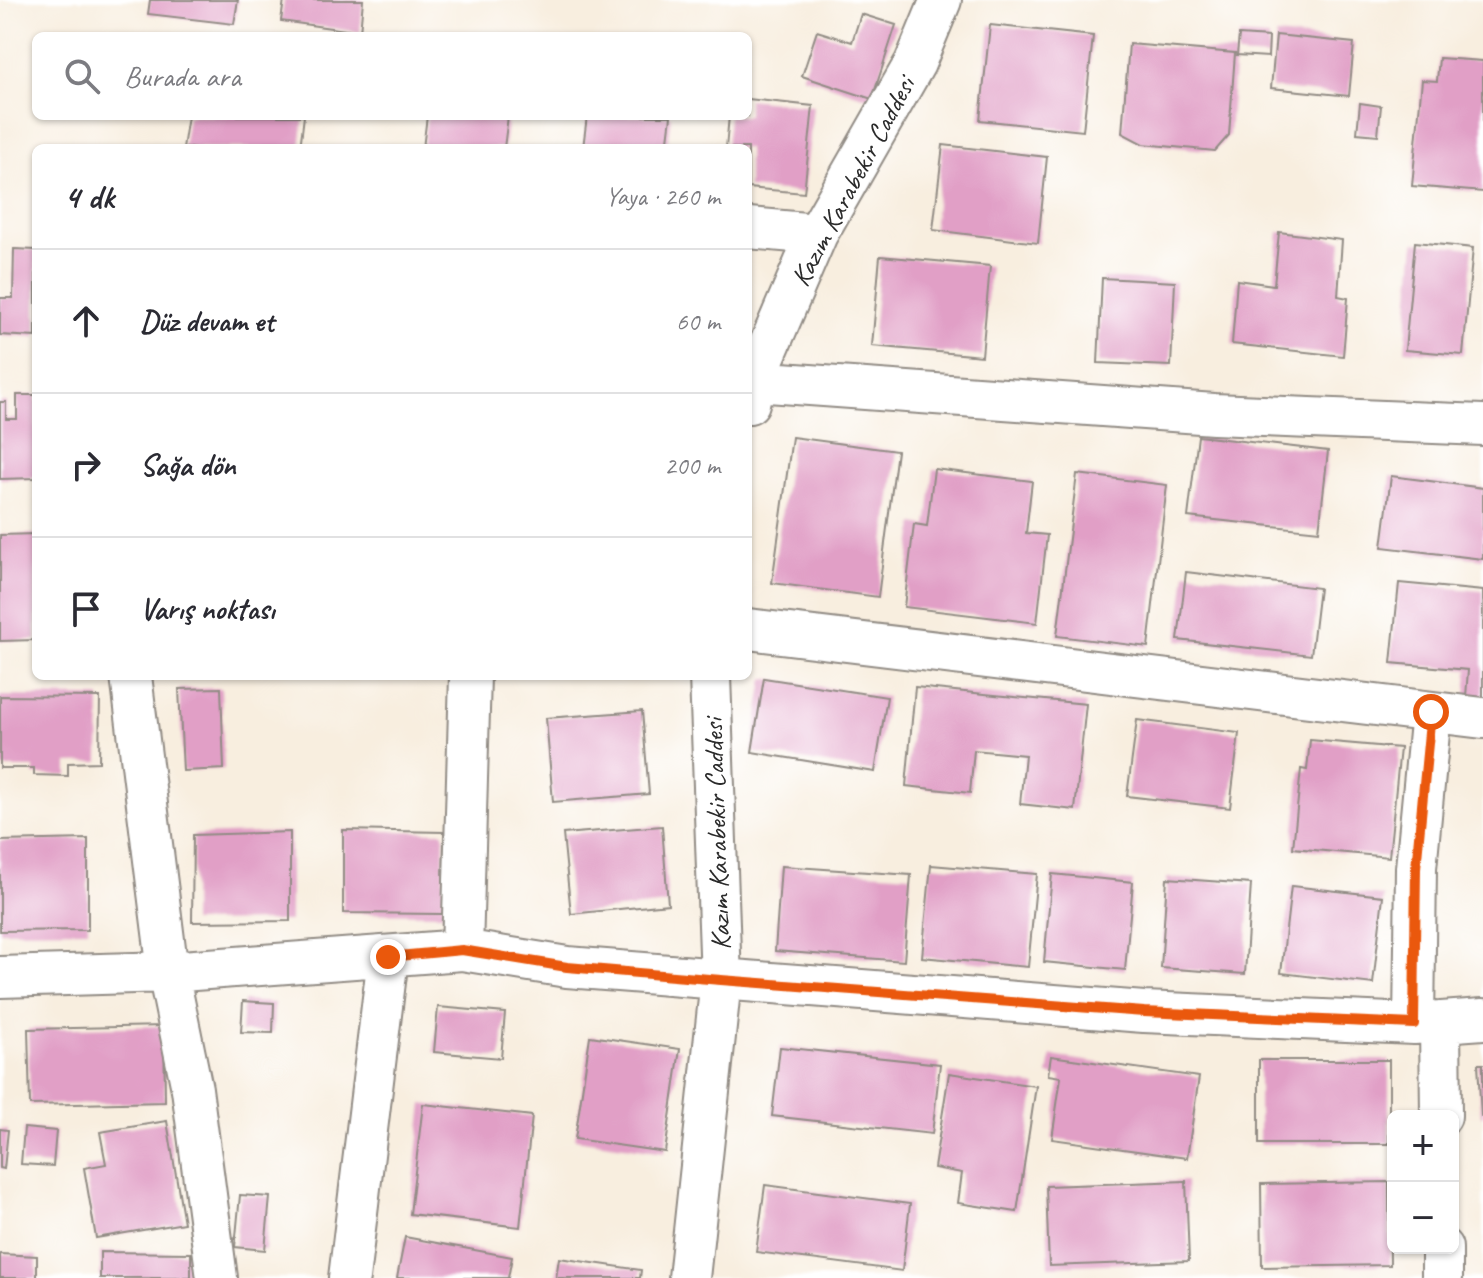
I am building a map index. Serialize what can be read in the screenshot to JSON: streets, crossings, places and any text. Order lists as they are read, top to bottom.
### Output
{
  "streets": {
    "street": ["Kazım Karabekir Caddesi"]
  },
  "page": {
    "search": "Burada ara",
    "heading": ["4 dk", "Yaya · 260 m"],
    "list": [
      ["Düz devam et", "60 m"],
      ["Sağa dön", "200 m"],
      "Varış noktası"
    ],
    "map_buttons": ["+", "−"]
  }
}
